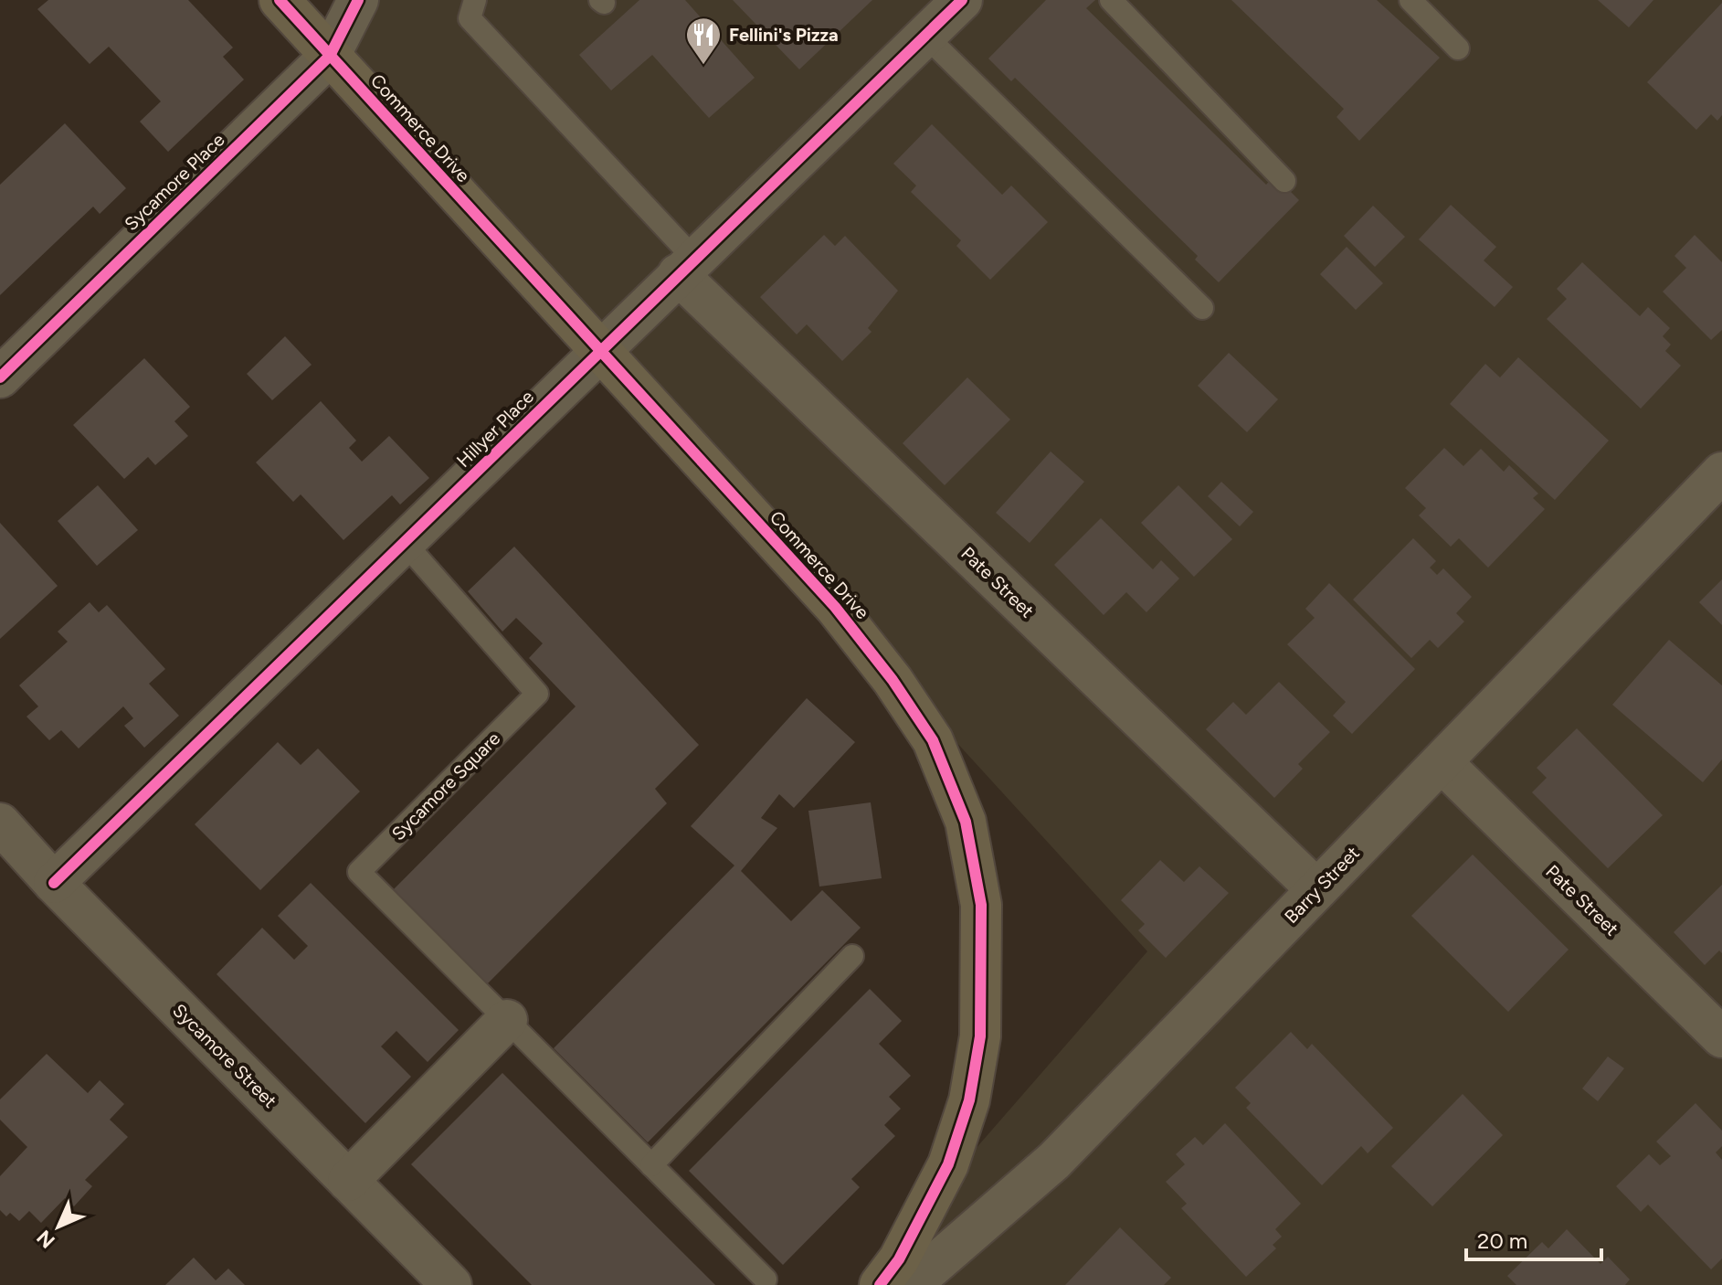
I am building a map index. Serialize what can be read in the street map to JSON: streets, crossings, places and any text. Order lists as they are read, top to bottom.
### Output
{
  "streets": {
    "main road": ["Commerce Drive"],
    "street": [
      "Sycamore Place",
      "Hillyer Place",
      "Pate Street",
      "Barry Street",
      "Sycamore Street"
    ],
    "lane": ["Sycamore Square"]
  },
  "crossings": [
    ["Commerce Drive", "Sycamore Place"],
    ["Commerce Drive", "Hillyer Place"],
    ["Hillyer Place", "Pate Street"],
    ["Hillyer Place", "Sycamore Square"],
    ["Hillyer Place", "Sycamore Street"],
    ["Pate Street", "Barry Street"]
  ],
  "places": {
    "restaurant": ["Fellini's Pizza"]
  },
  "scale_bar": "20 m",
  "north": "bottom left"
}
